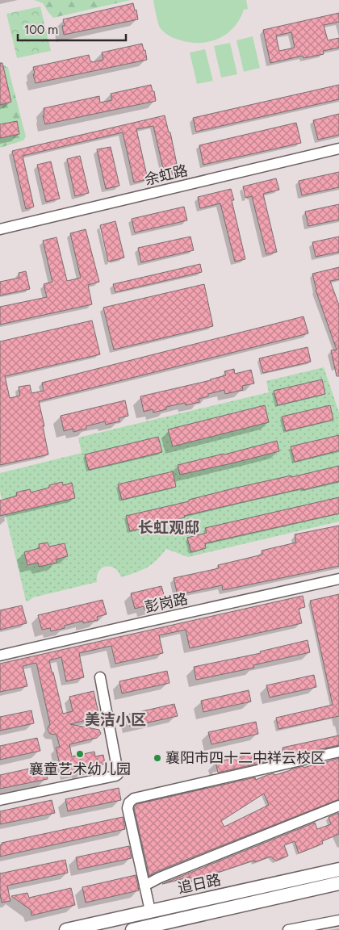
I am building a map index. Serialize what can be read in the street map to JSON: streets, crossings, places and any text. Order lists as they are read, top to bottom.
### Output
{
  "streets": {
    "main road": ["追日路"],
    "street": ["余虹路", "彭岗路"]
  },
  "districts": ["长虹观邸", "美洁小区"],
  "places": ["襄童艺术幼儿园", "襄阳市四十二中祥云校区"],
  "scale_bar": "100 m"
}
